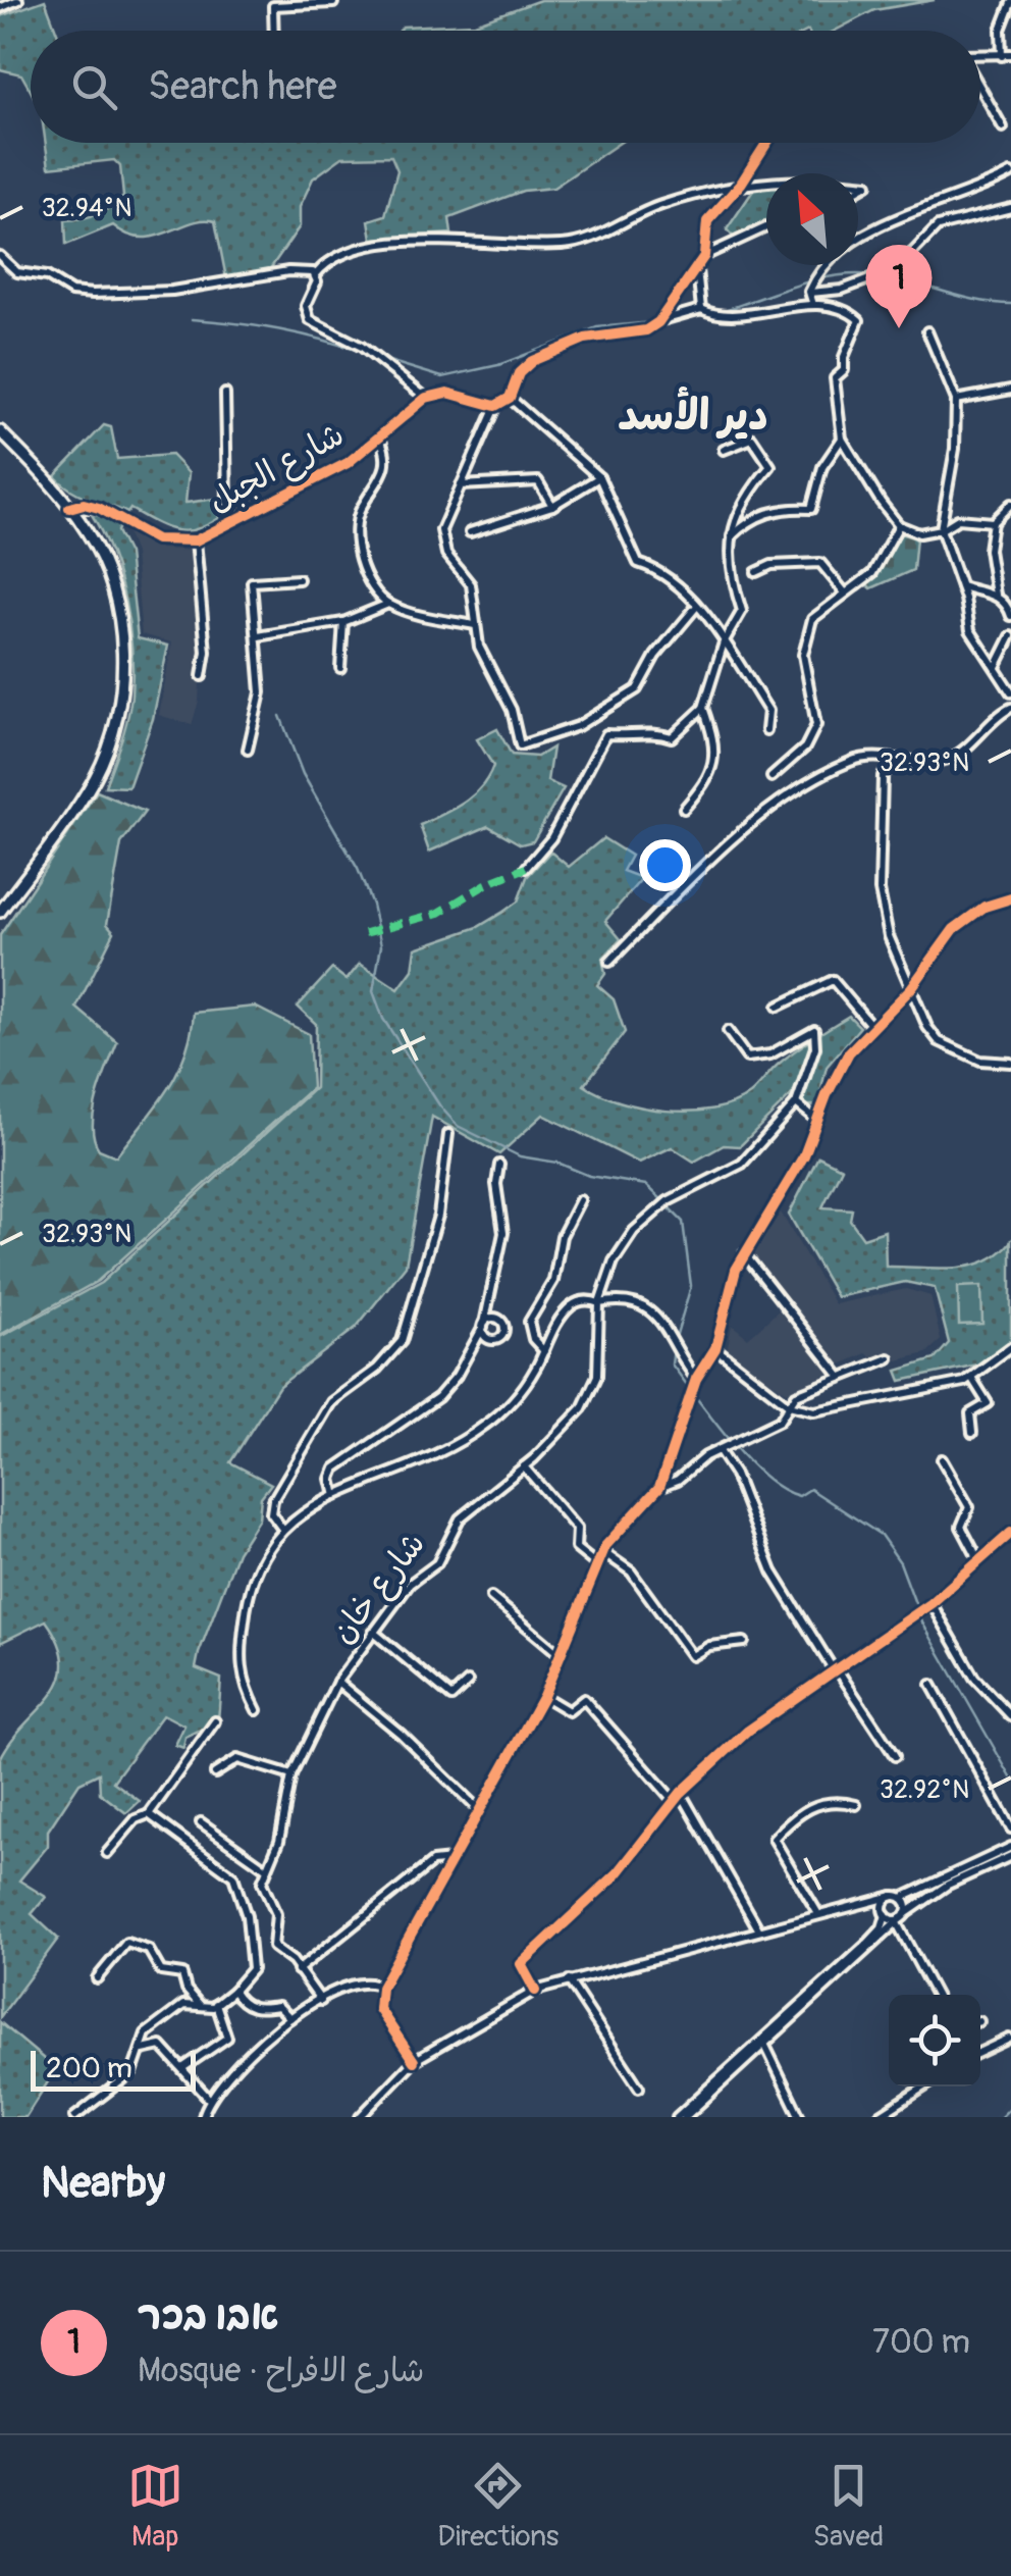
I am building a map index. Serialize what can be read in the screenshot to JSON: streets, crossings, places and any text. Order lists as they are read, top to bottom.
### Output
{
  "streets": {
    "street": ["شارع الجبل", "شارع خان"]
  },
  "districts": ["دير الأسد"],
  "scale_bar": "200 m",
  "north": "top left",
  "page": {
    "search": "Search here",
    "pins": "1",
    "scale": "200 m",
    "heading": "Nearby",
    "list": [
      {
        "mark": "1",
        "name": "אבו בכר",
        "note": "Mosque · شارع الافراح",
        "value": "700 m"
      }
    ],
    "nav": ["Map", "Directions", "Saved"]
  },
  "coordinates": ["32.94°N", "32.93°N", "32.92°N"]
}
